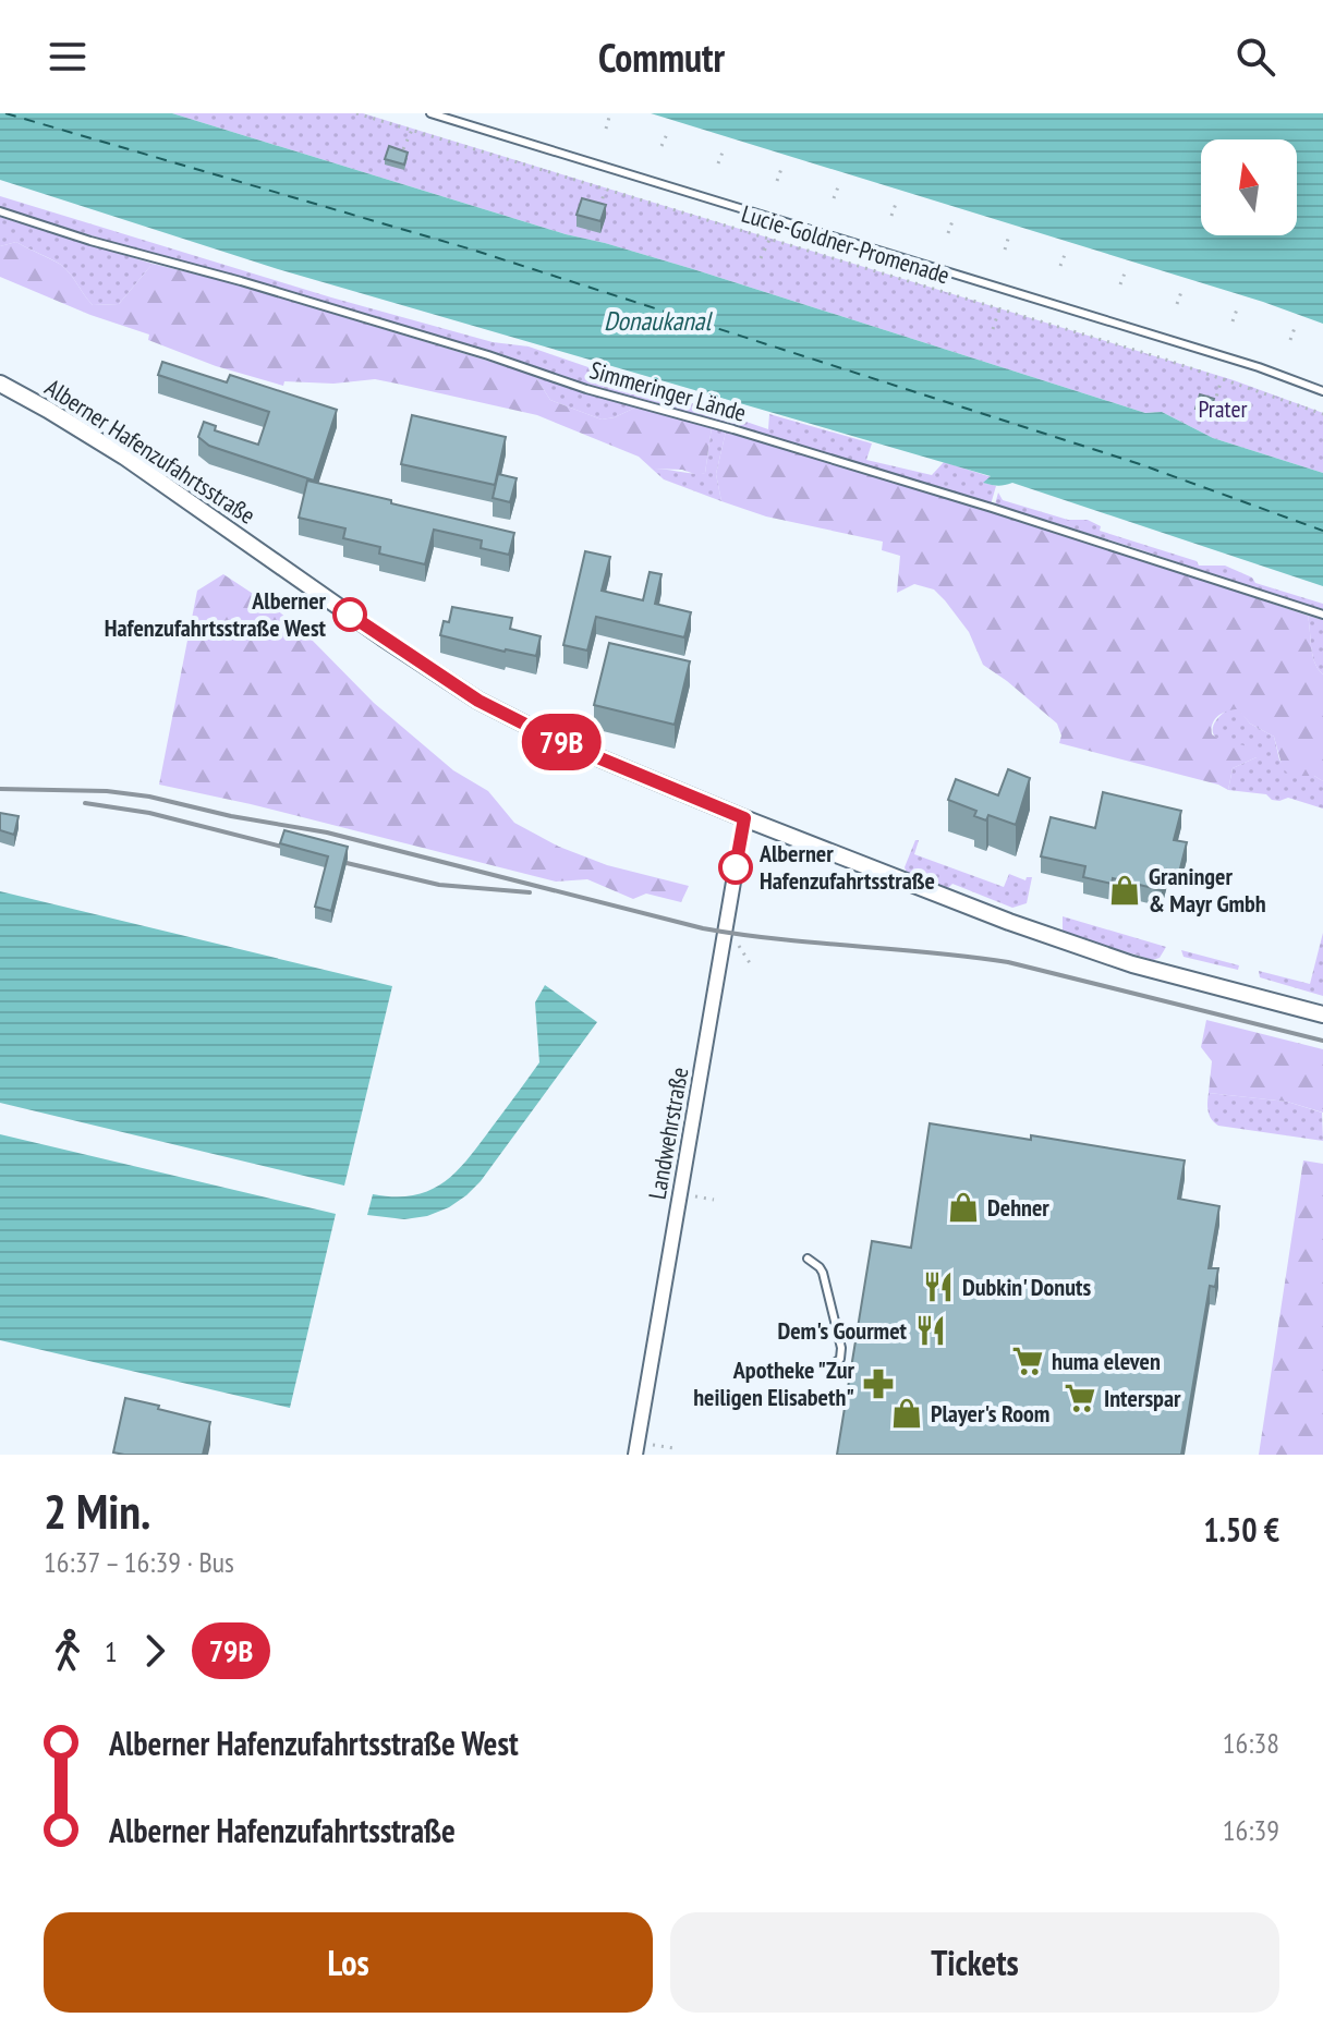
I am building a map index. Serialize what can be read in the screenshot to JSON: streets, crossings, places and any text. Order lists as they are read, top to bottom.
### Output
{
  "streets": {
    "street": ["Alberner Hafenzufahrtsstraße", "Landwehrstraße"],
    "lane": ["Simmeringer Lände"],
    "path": ["Lucie-Goldner-Promenade"]
  },
  "crossings": [
    ["Alberner Hafenzufahrtsstraße", "Landwehrstraße"]
  ],
  "water": ["Donaukanal"],
  "parks": ["Prater"],
  "places": {
    "other": ["Alberner Hafenzufahrtsstraße West", "Alberner Hafenzufahrtsstraße"],
    "shop": ["Graninger & Mayr Gmbh", "Dehner", "Player's Room"],
    "restaurant": ["Dubkin' Donuts", "Dem's Gourmet"],
    "supermarket": ["huma eleven", "Interspar"],
    "pharmacy": ["Apotheke \"Zur heiligen Elisabeth\""]
  },
  "lines": ["bus line 79B"],
  "north": "top",
  "page": {
    "header": "Commutr",
    "on_map": "79B",
    "heading": ["2 Min.", "16:37 – 16:39 · Bus", "1.50 €"],
    "legs": ["1", "79B"],
    "list": [
      {
        "name": "Alberner Hafenzufahrtsstraße West",
        "value": "16:38"
      },
      {
        "name": "Alberner Hafenzufahrtsstraße",
        "value": "16:39"
      }
    ],
    "buttons": ["Los", "Tickets"]
  }
}
